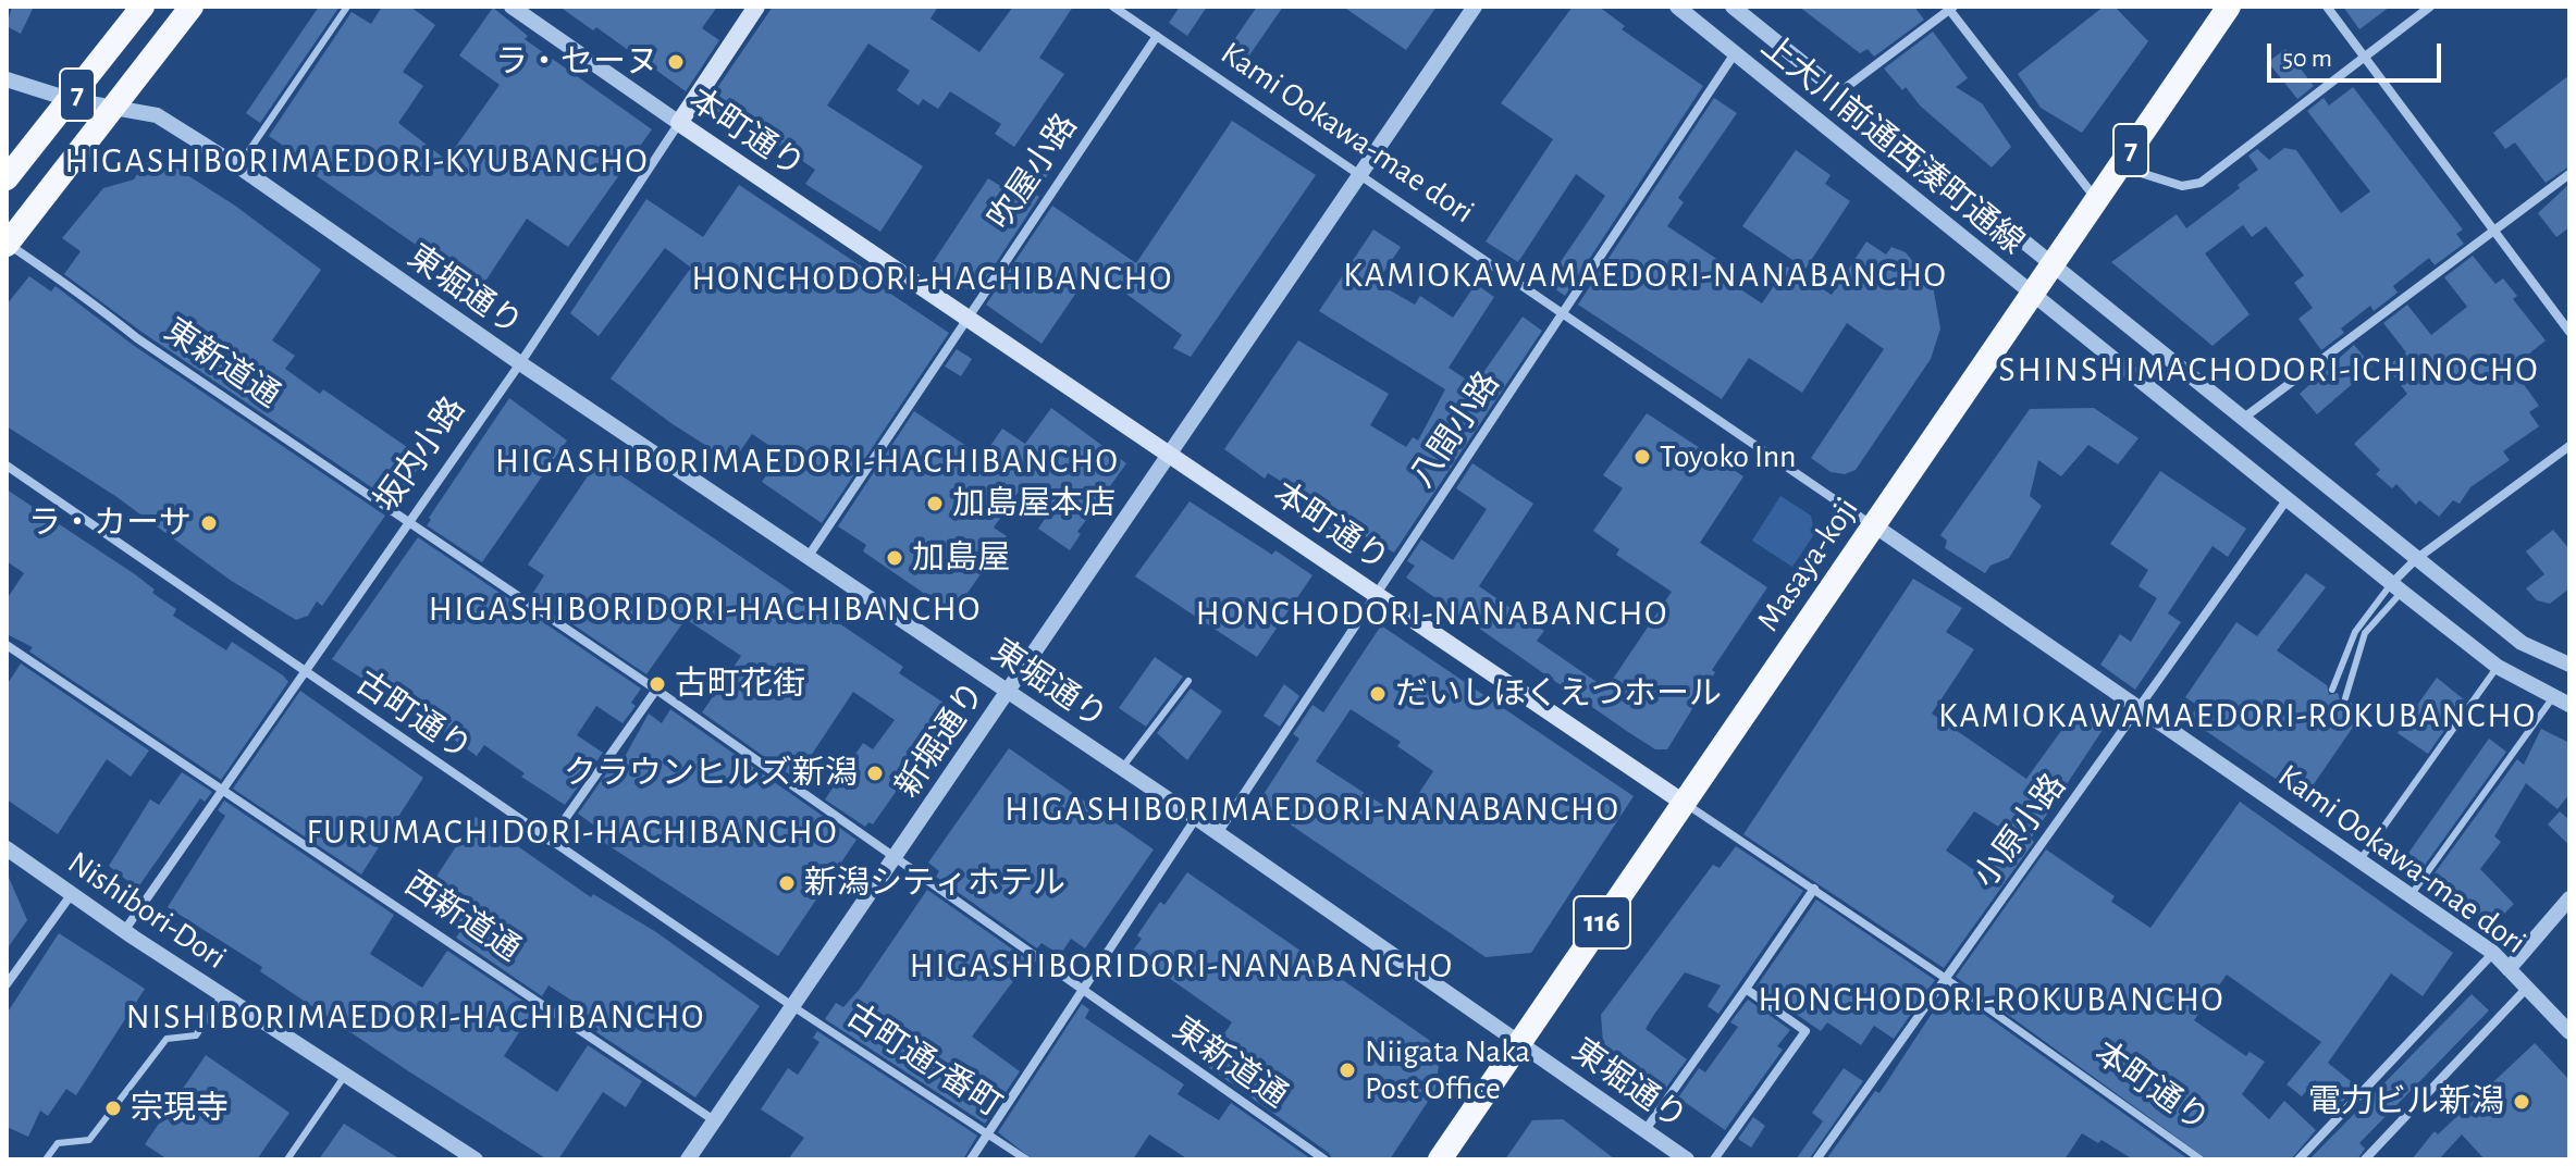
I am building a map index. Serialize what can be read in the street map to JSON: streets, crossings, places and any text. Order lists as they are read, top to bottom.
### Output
{
  "streets": {
    "highway": ["7", "Masaya-koji", "116"],
    "main road": ["本町通り", "坂内小路"],
    "street": [
      "Kami Ookawa-mae dori",
      "上大川前通西湊町通線",
      "吹屋小路",
      "東堀通り",
      "東新道通",
      "八間小路",
      "古町通り",
      "新堀通り",
      "小原小路",
      "Nishibori-Dori",
      "西新道通",
      "古町通7番町"
    ]
  },
  "crossings": [
    ["7", "東堀通り"],
    ["7", "東新道通"],
    ["本町通り", "吹屋小路"],
    ["本町通り", "八間小路"],
    ["本町通り", "坂内小路"],
    ["本町通り", "Masaya-koji"],
    ["本町通り", "新堀通り"],
    ["本町通り", "小原小路"],
    ["Kami Ookawa-mae dori", "吹屋小路"],
    ["Kami Ookawa-mae dori", "八間小路"],
    ["Kami Ookawa-mae dori", "Masaya-koji"],
    ["Kami Ookawa-mae dori", "新堀通り"],
    ["Kami Ookawa-mae dori", "小原小路"],
    ["上大川前通西湊町通線", "八間小路"],
    ["上大川前通西湊町通線", "Masaya-koji"],
    ["上大川前通西湊町通線", "小原小路"],
    ["吹屋小路", "東堀通り"],
    ["東堀通り", "八間小路"],
    ["東堀通り", "坂内小路"],
    ["東堀通り", "Masaya-koji"],
    ["東堀通り", "新堀通り"],
    ["東新道通", "坂内小路"],
    ["東新道通", "新堀通り"],
    ["坂内小路", "古町通り"],
    ["坂内小路", "Nishibori-Dori"],
    ["坂内小路", "西新道通"],
    ["古町通り", "新堀通り"],
    ["古町通り", "古町通7番町"],
    ["新堀通り", "西新道通"],
    ["新堀通り", "古町通7番町"]
  ],
  "districts": [
    "HIGASHIBORIMAEDORI-KYUBANCHO",
    "KAMIOKAWAMAEDORI-NANABANCHO",
    "HONCHODORI-HACHIBANCHO",
    "SHINSHIMACHODORI-ICHINOCHO",
    "HIGASHIBORIMAEDORI-HACHIBANCHO",
    "HIGASHIBORIDORI-HACHIBANCHO",
    "HONCHODORI-NANABANCHO",
    "KAMIOKAWAMAEDORI-ROKUBANCHO",
    "HIGASHIBORIMAEDORI-NANABANCHO",
    "FURUMACHIDORI-HACHIBANCHO",
    "HIGASHIBORIDORI-NANABANCHO",
    "HONCHODORI-ROKUBANCHO",
    "NISHIBORIMAEDORI-HACHIBANCHO"
  ],
  "places": [
    "ラ・セーヌ",
    "Toyoko Inn",
    "加島屋本店",
    "ラ・カーサ",
    "加島屋",
    "古町花街",
    "だいしほくえつホール",
    "クラウンヒルズ新潟",
    "新潟シティホテル",
    "Niigata Naka Post Office",
    "電力ビル新潟",
    "宗現寺"
  ],
  "scale_bar": "50 m"
}
